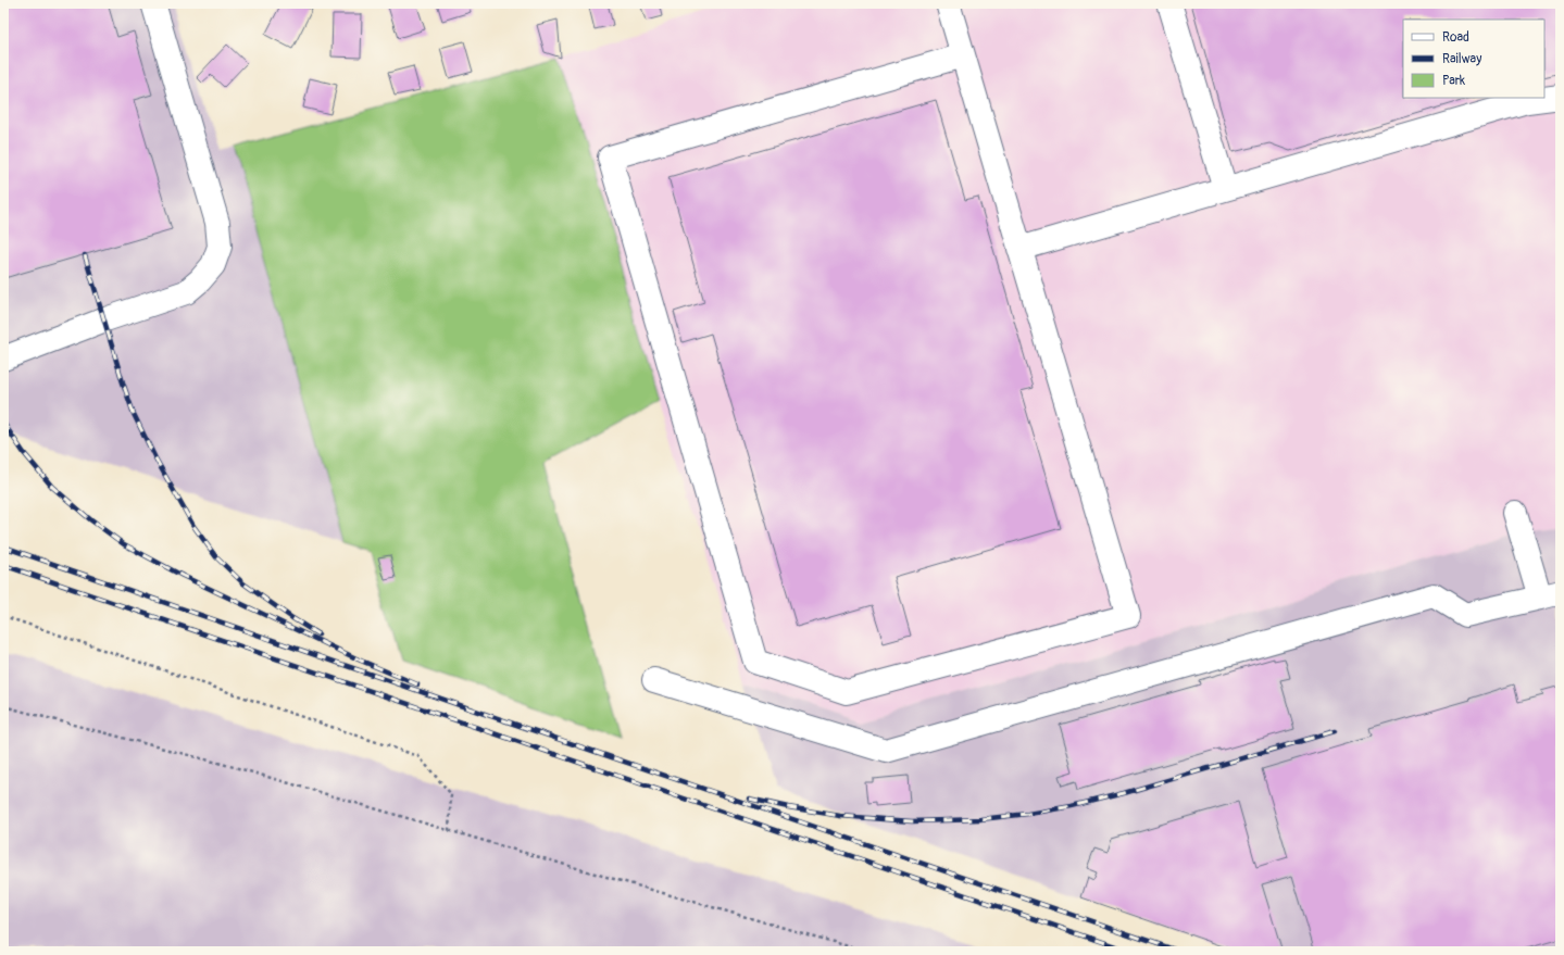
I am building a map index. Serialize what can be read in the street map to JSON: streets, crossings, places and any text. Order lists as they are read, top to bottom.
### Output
{
  "legend": ["Road", "Railway", "Park"]
}
